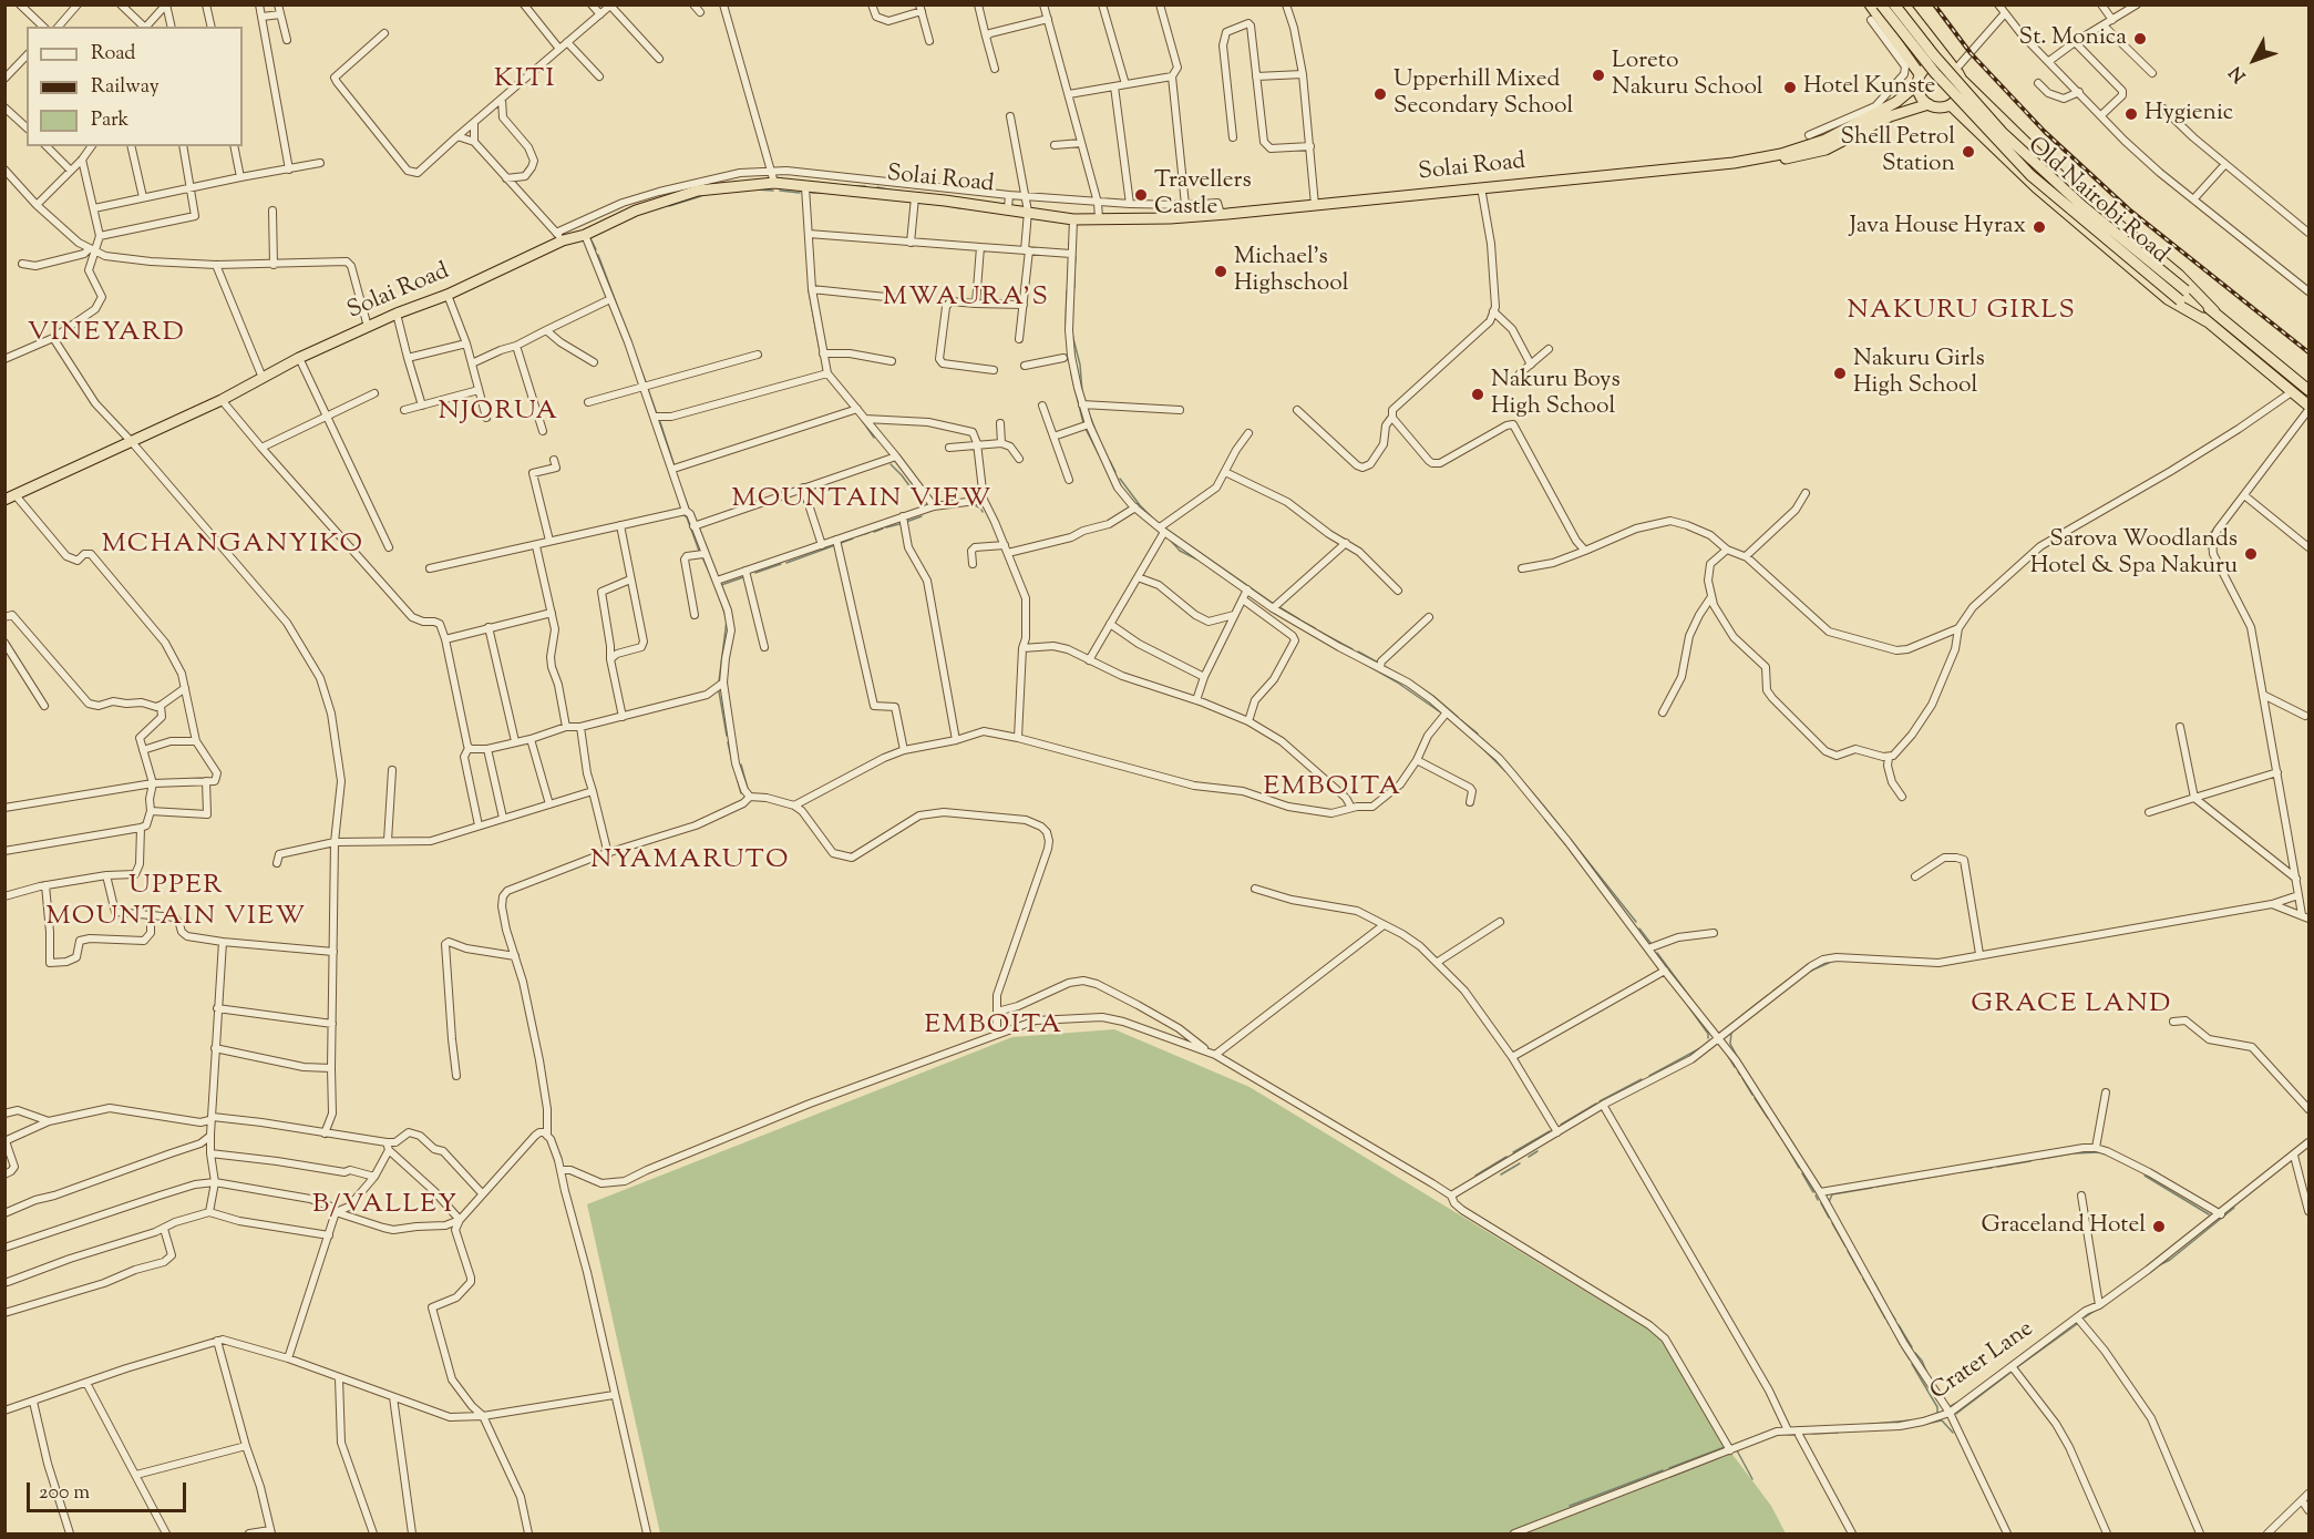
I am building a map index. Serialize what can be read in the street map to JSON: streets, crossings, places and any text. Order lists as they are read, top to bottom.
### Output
{
  "streets": {
    "highway": ["Solai Road", "Old Nairobi Road"],
    "street": ["Crater Lane"]
  },
  "districts": [
    "KITI",
    "MWAURA'S",
    "NAKURU GIRLS",
    "VINEYARD",
    "NJORUA",
    "MOUNTAIN VIEW",
    "MCHANGANYIKO",
    "EMBOITA",
    "NYAMARUTO",
    "UPPER MOUNTAIN VIEW",
    "GRACE LAND",
    "EMBOITA",
    "B/VALLEY"
  ],
  "places": [
    "St. Monica",
    "Loreto Nakuru School",
    "Hotel Kunste",
    "Upperhill Mixed Secondary School",
    "Hygienic",
    "Shell Petrol Station",
    "Travellers Castle",
    "Java House Hyrax",
    "Michael's Highschool",
    "Nakuru Girls High School",
    "Nakuru Boys High School",
    "Sarova Woodlands Hotel & Spa Nakuru",
    "Graceland Hotel"
  ],
  "legend": ["Road", "Railway", "Park"],
  "scale_bar": "200 m",
  "north": "bottom left"
}
